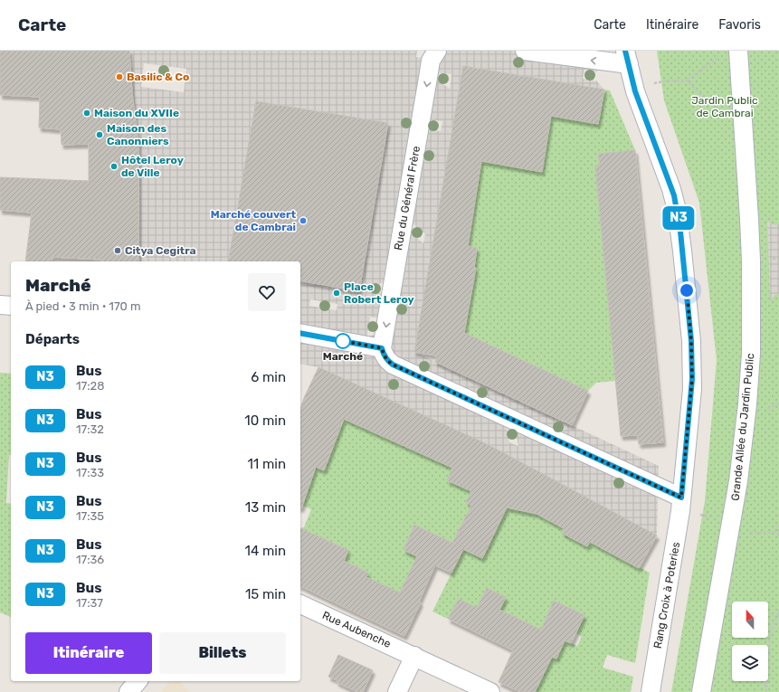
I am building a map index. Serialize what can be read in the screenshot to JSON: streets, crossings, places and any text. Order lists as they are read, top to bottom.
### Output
{
  "streets": {
    "street": [
      "Rue du Général Frère",
      "Grande Allée du Jardin Public",
      "Rang Croix à Poteries",
      "Rue Aubenche"
    ]
  },
  "one_way": ["Rue du Général Frère"],
  "parks": ["Jardin Public de Cambrai"],
  "places": [
    "Basilic & Co",
    "Maison du XVIIe",
    "Maison des Canonniers",
    "Hôtel Leroy de Ville",
    "Marché couvert de Cambrai",
    "Citya Cegitra",
    "Place Robert Leroy",
    "Marché"
  ],
  "lines": ["bus line N3"],
  "north": "top",
  "page": {
    "header": "Carte",
    "nav": ["Carte", "Itinéraire", "Favoris"],
    "on_map": "N3",
    "heading": [
      ["Marché", "À pied · 3 min · 170 m"],
      "Départs"
    ],
    "list": [
      {
        "mark": "N3",
        "name": "Bus",
        "note": "17:28",
        "value": "6 min"
      },
      {
        "mark": "N3",
        "name": "Bus",
        "note": "17:32",
        "value": "10 min"
      },
      {
        "mark": "N3",
        "name": "Bus",
        "note": "17:33",
        "value": "11 min"
      },
      {
        "mark": "N3",
        "name": "Bus",
        "note": "17:35",
        "value": "13 min"
      },
      {
        "mark": "N3",
        "name": "Bus",
        "note": "17:36",
        "value": "14 min"
      },
      {
        "mark": "N3",
        "name": "Bus",
        "note": "17:37",
        "value": "15 min"
      }
    ],
    "buttons": ["Itinéraire", "Billets"]
  }
}
